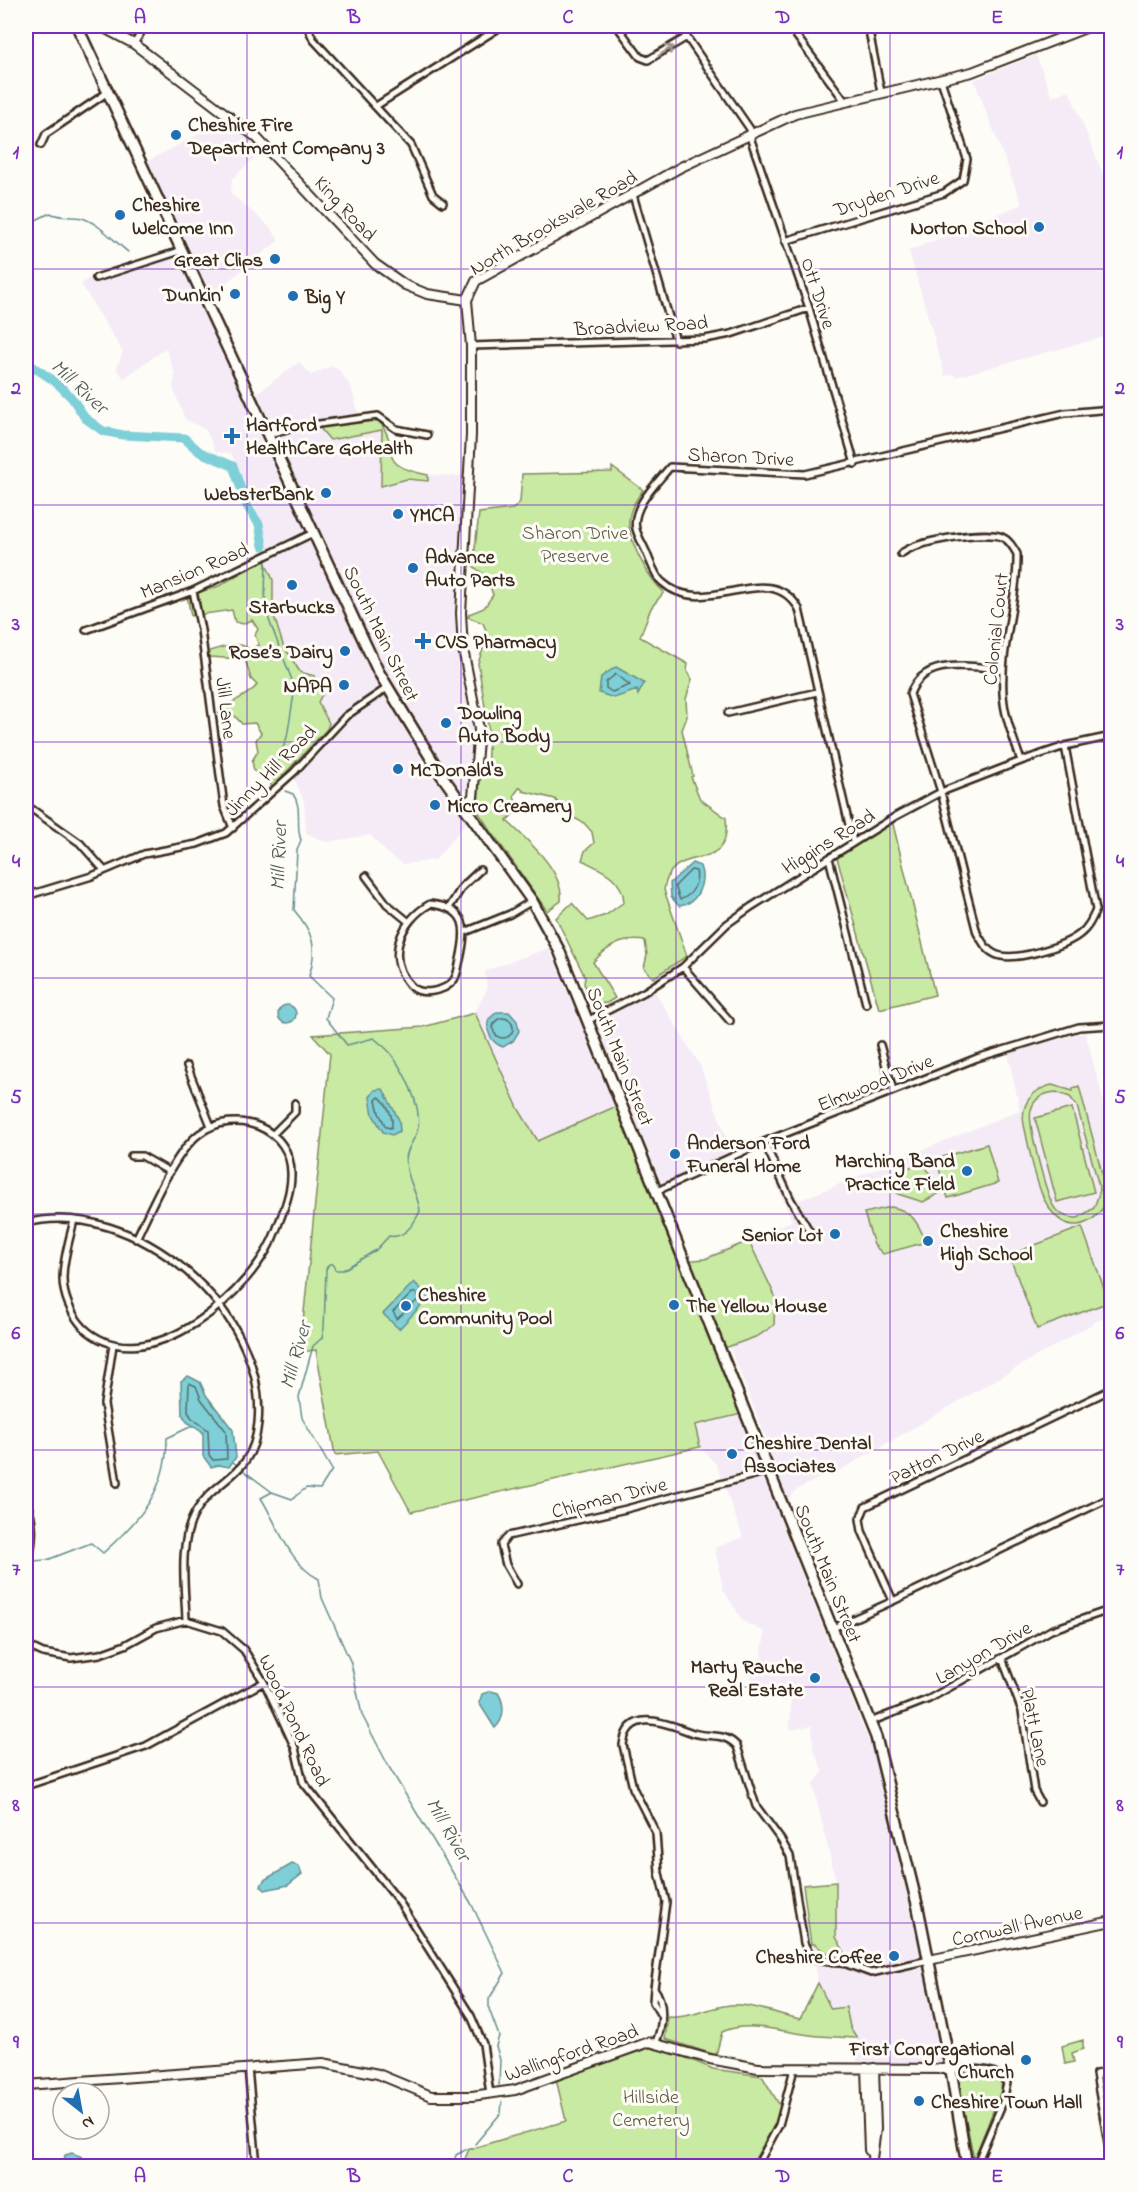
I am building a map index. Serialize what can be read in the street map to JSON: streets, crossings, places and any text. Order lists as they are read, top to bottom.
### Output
{
  "streets": {
    "highway": ["South Main Street"],
    "street": [
      "Dryden Drive",
      "King Road",
      "North Brooksvale Road",
      "Ott Drive",
      "Broadview Road",
      "Sharon Drive",
      "Mansion Road",
      "Colonial Court",
      "Jill Lane",
      "Jinny Hill Road",
      "Higgins Road",
      "Elmwood Drive",
      "Patton Drive",
      "Chipman Drive",
      "Lanyon Drive",
      "Wood Pond Road",
      "Platt Lane",
      "Cornwall Avenue",
      "Wallingford Road"
    ]
  },
  "crossings": [
    ["Dryden Drive", "North Brooksvale Road"],
    ["Dryden Drive", "Ott Drive"],
    ["King Road", "North Brooksvale Road"],
    ["North Brooksvale Road", "Ott Drive"],
    ["North Brooksvale Road", "Broadview Road"],
    ["North Brooksvale Road", "South Main Street"],
    ["Ott Drive", "Broadview Road"],
    ["Ott Drive", "Sharon Drive"],
    ["Sharon Drive", "Higgins Road"],
    ["Mansion Road", "South Main Street"],
    ["Mansion Road", "Jill Lane"],
    ["Colonial Court", "Higgins Road"],
    ["South Main Street", "Jinny Hill Road"],
    ["South Main Street", "Higgins Road"],
    ["South Main Street", "Elmwood Drive"],
    ["South Main Street", "Chipman Drive"],
    ["South Main Street", "Lanyon Drive"],
    ["South Main Street", "Cornwall Avenue"],
    ["South Main Street", "Wallingford Road"],
    ["Jill Lane", "Jinny Hill Road"],
    ["Lanyon Drive", "Platt Lane"],
    ["Wood Pond Road", "Wallingford Road"]
  ],
  "water": ["Mill River"],
  "parks": ["Sharon Drive Preserve", "Hillside Cemetery"],
  "places": {
    "other": [
      "Cheshire Fire Department Company 3",
      "Cheshire Welcome Inn",
      "Norton School",
      "Great Clips",
      "Dunkin'",
      "Big Y",
      "WebsterBank",
      "YMCA",
      "Advance Auto Parts",
      "Starbucks",
      "Rose’s Dairy",
      "NAPA",
      "Dowling Auto Body",
      "McDonald's",
      "Micro Creamery",
      "Anderson Ford Funeral Home",
      "Marching Band Practice Field",
      "Senior Lot",
      "Cheshire High School",
      "The Yellow House",
      "Cheshire Community Pool",
      "Cheshire Dental Associates",
      "Marty Rauche Real Estate",
      "Cheshire Coffee",
      "First Congregational Church",
      "Cheshire Town Hall"
    ],
    "health": ["Hartford HealthCare GoHealth", "CVS Pharmacy"]
  },
  "north": "bottom right",
  "grid": {
    "columns": [
      "A",
      "B",
      "C",
      "D",
      "E"
    ],
    "rows": [
      "1",
      "2",
      "3",
      "4",
      "5",
      "6",
      "7",
      "8",
      "9"
    ]
  }
}
